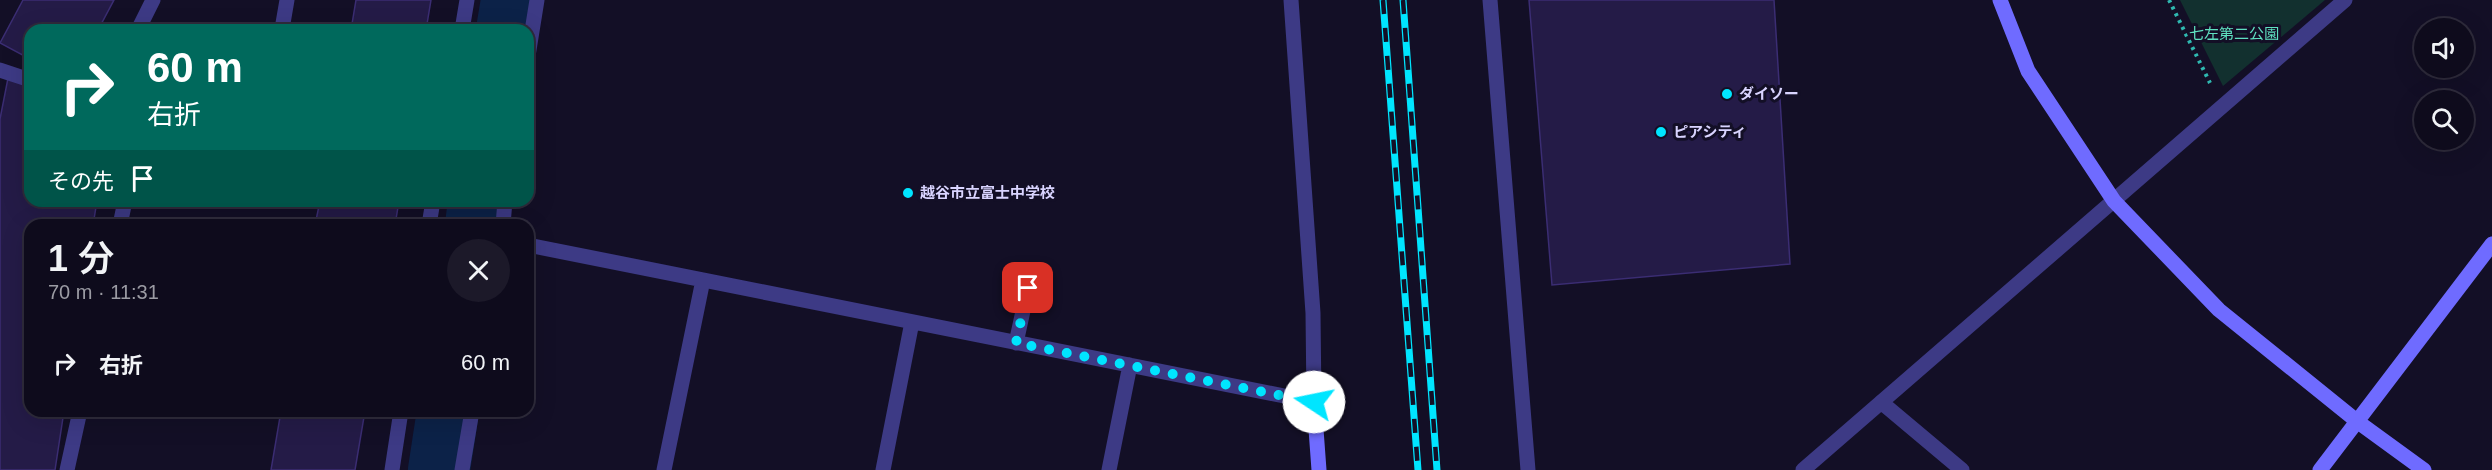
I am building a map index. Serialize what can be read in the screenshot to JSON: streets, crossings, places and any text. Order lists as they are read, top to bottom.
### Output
{
  "parks": ["七左第二公園"],
  "places": ["ダイソー", "ピアシティ", "越谷市立富士中学校"],
  "page": {
    "turn": ["60 m", "右折"],
    "then": "その先",
    "heading": ["1 分", "70 m · 11:31"],
    "list": [
      {
        "name": "右折",
        "value": "60 m"
      }
    ]
  }
}
